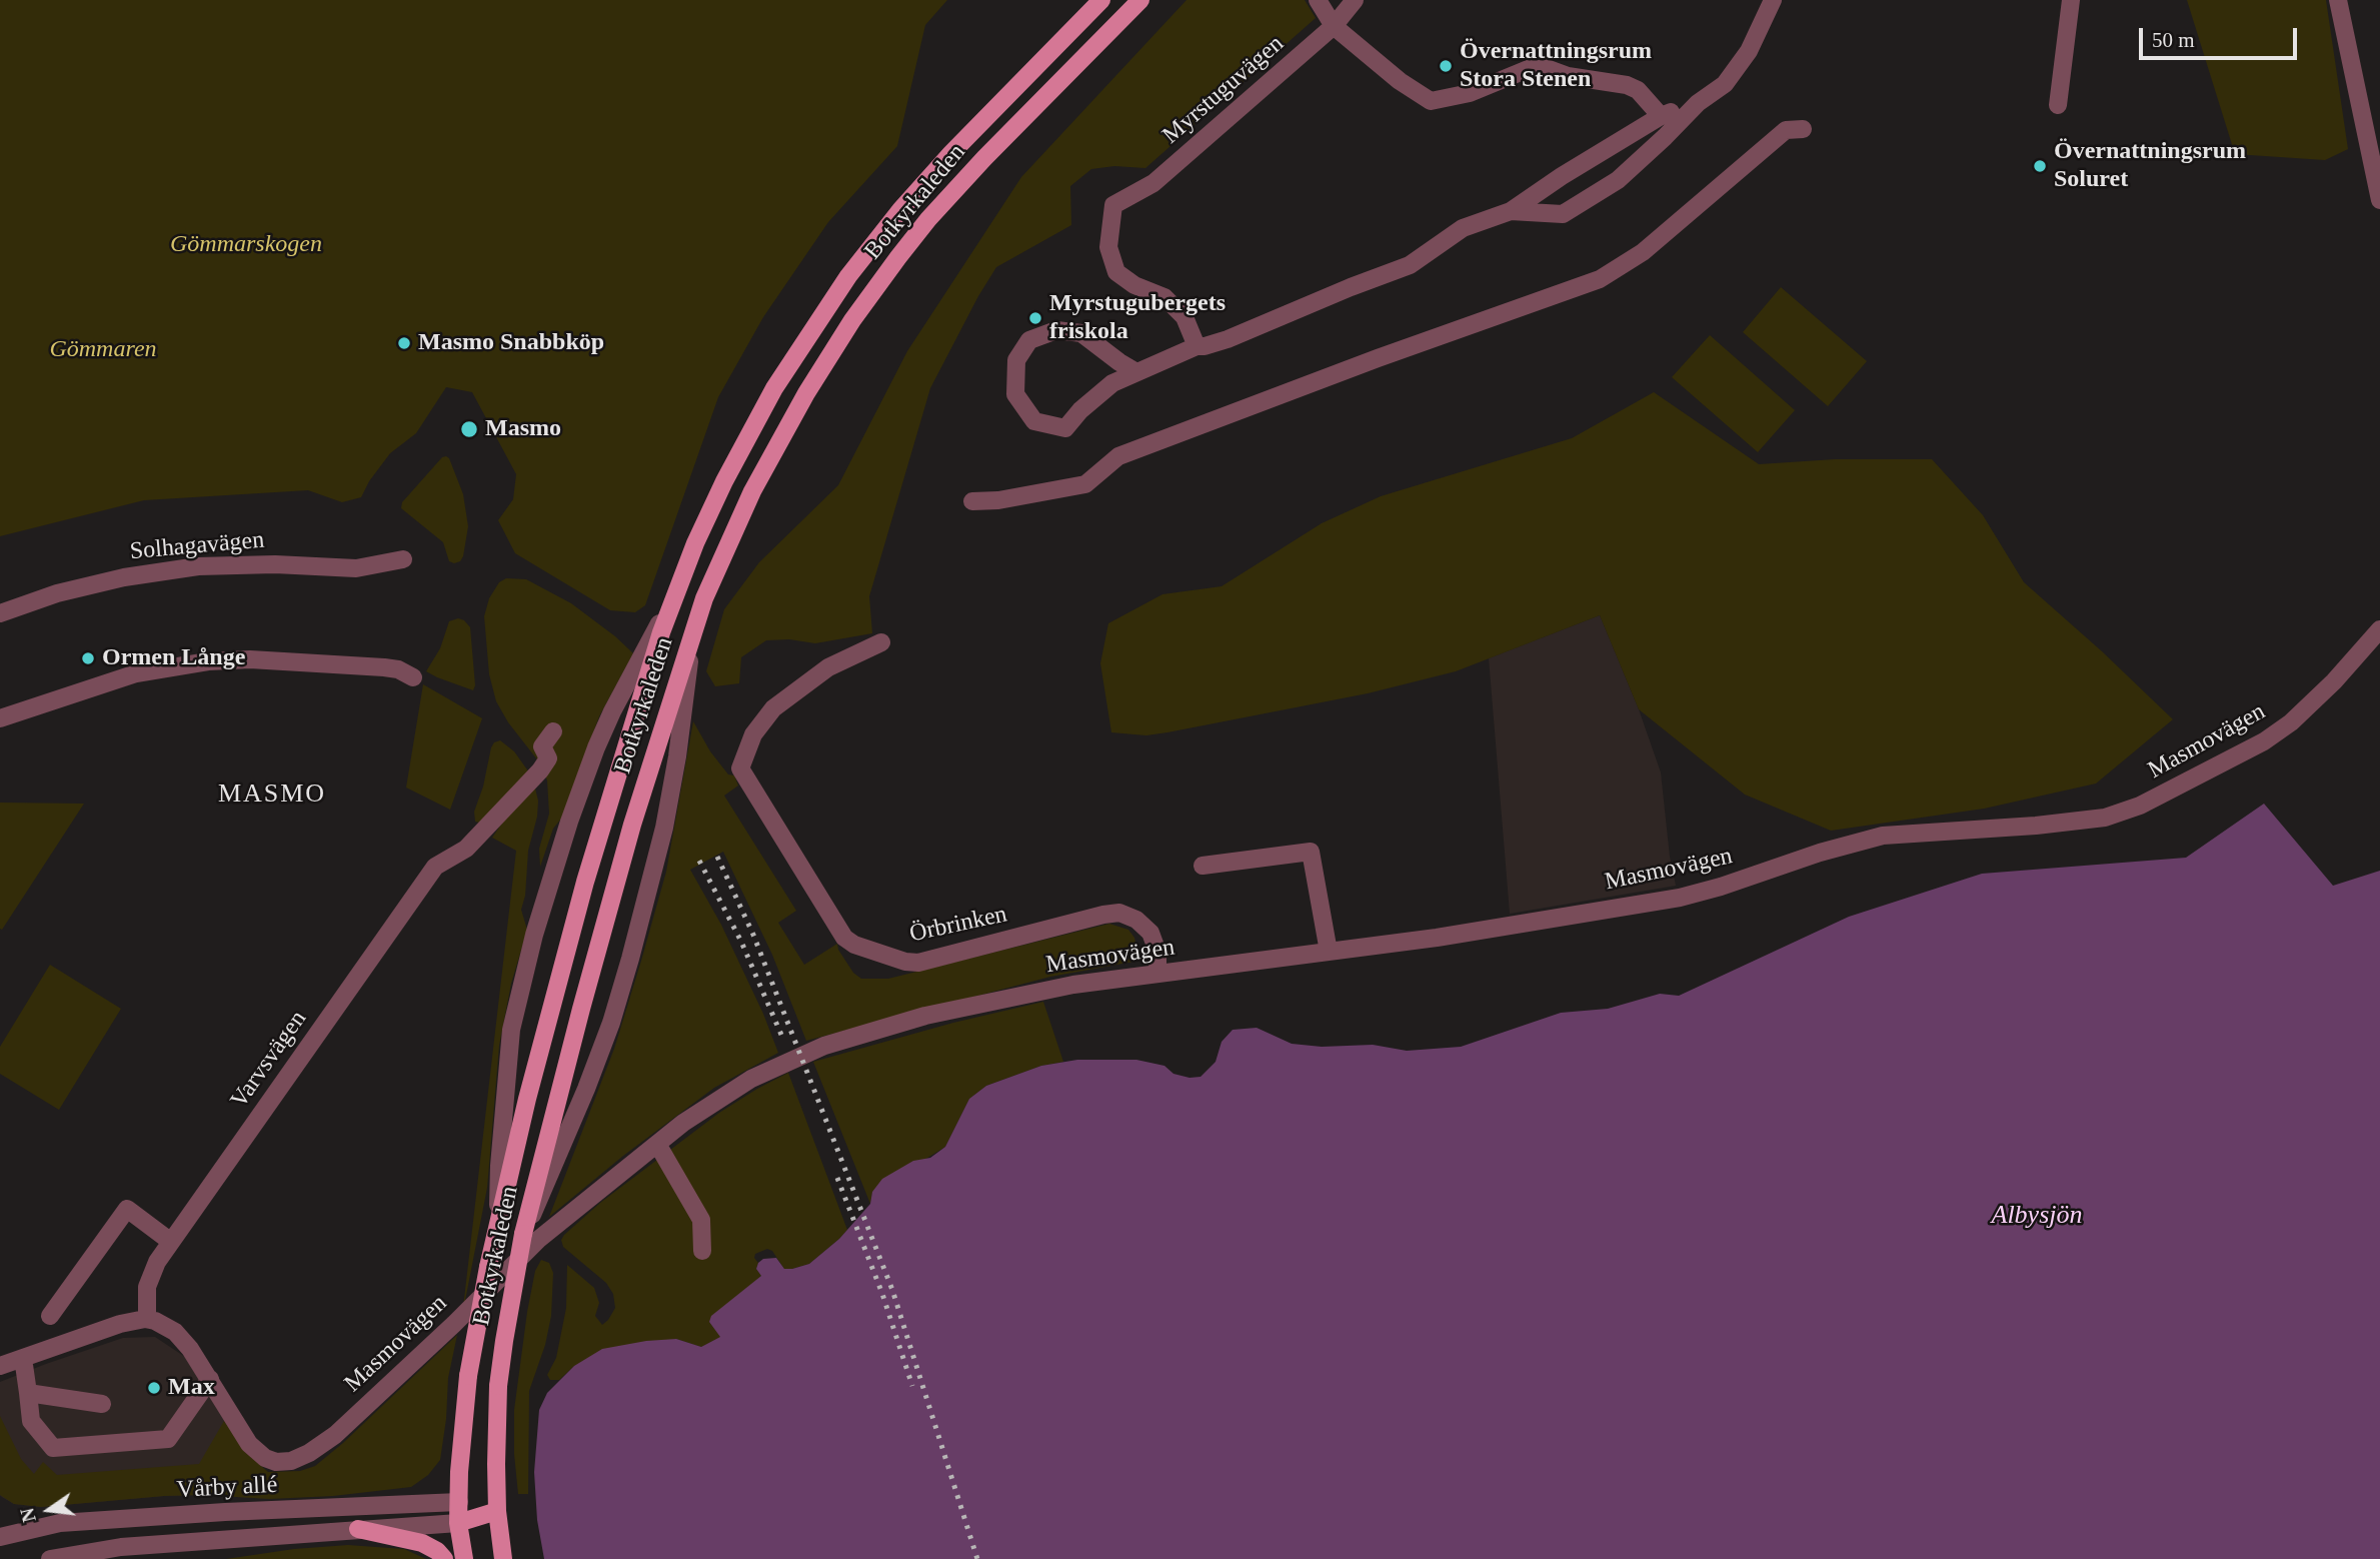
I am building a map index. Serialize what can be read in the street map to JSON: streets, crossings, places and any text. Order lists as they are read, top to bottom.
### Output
{
  "streets": {
    "main road": ["Botkyrkaleden"],
    "street": [
      "Myrstuguvägen",
      "Solhagavägen",
      "Masmovägen",
      "Örbrinken",
      "Varvsvägen",
      "Vårby allé"
    ]
  },
  "crossings": [
    ["Botkyrkaleden", "Vårby allé"],
    ["Masmovägen", "Örbrinken"],
    ["Masmovägen", "Varvsvägen"]
  ],
  "districts": ["MASMO"],
  "water": ["Albysjön"],
  "parks": ["Gömmarskogen", "Gömmaren"],
  "places": [
    "Övernattningsrum Stora Stenen",
    "Övernattningsrum Soluret",
    "Myrstugubergets friskola",
    "Masmo Snabbköp",
    "Masmo",
    "Ormen Långe",
    "Max"
  ],
  "scale_bar": "50 m",
  "north": "left"
}
